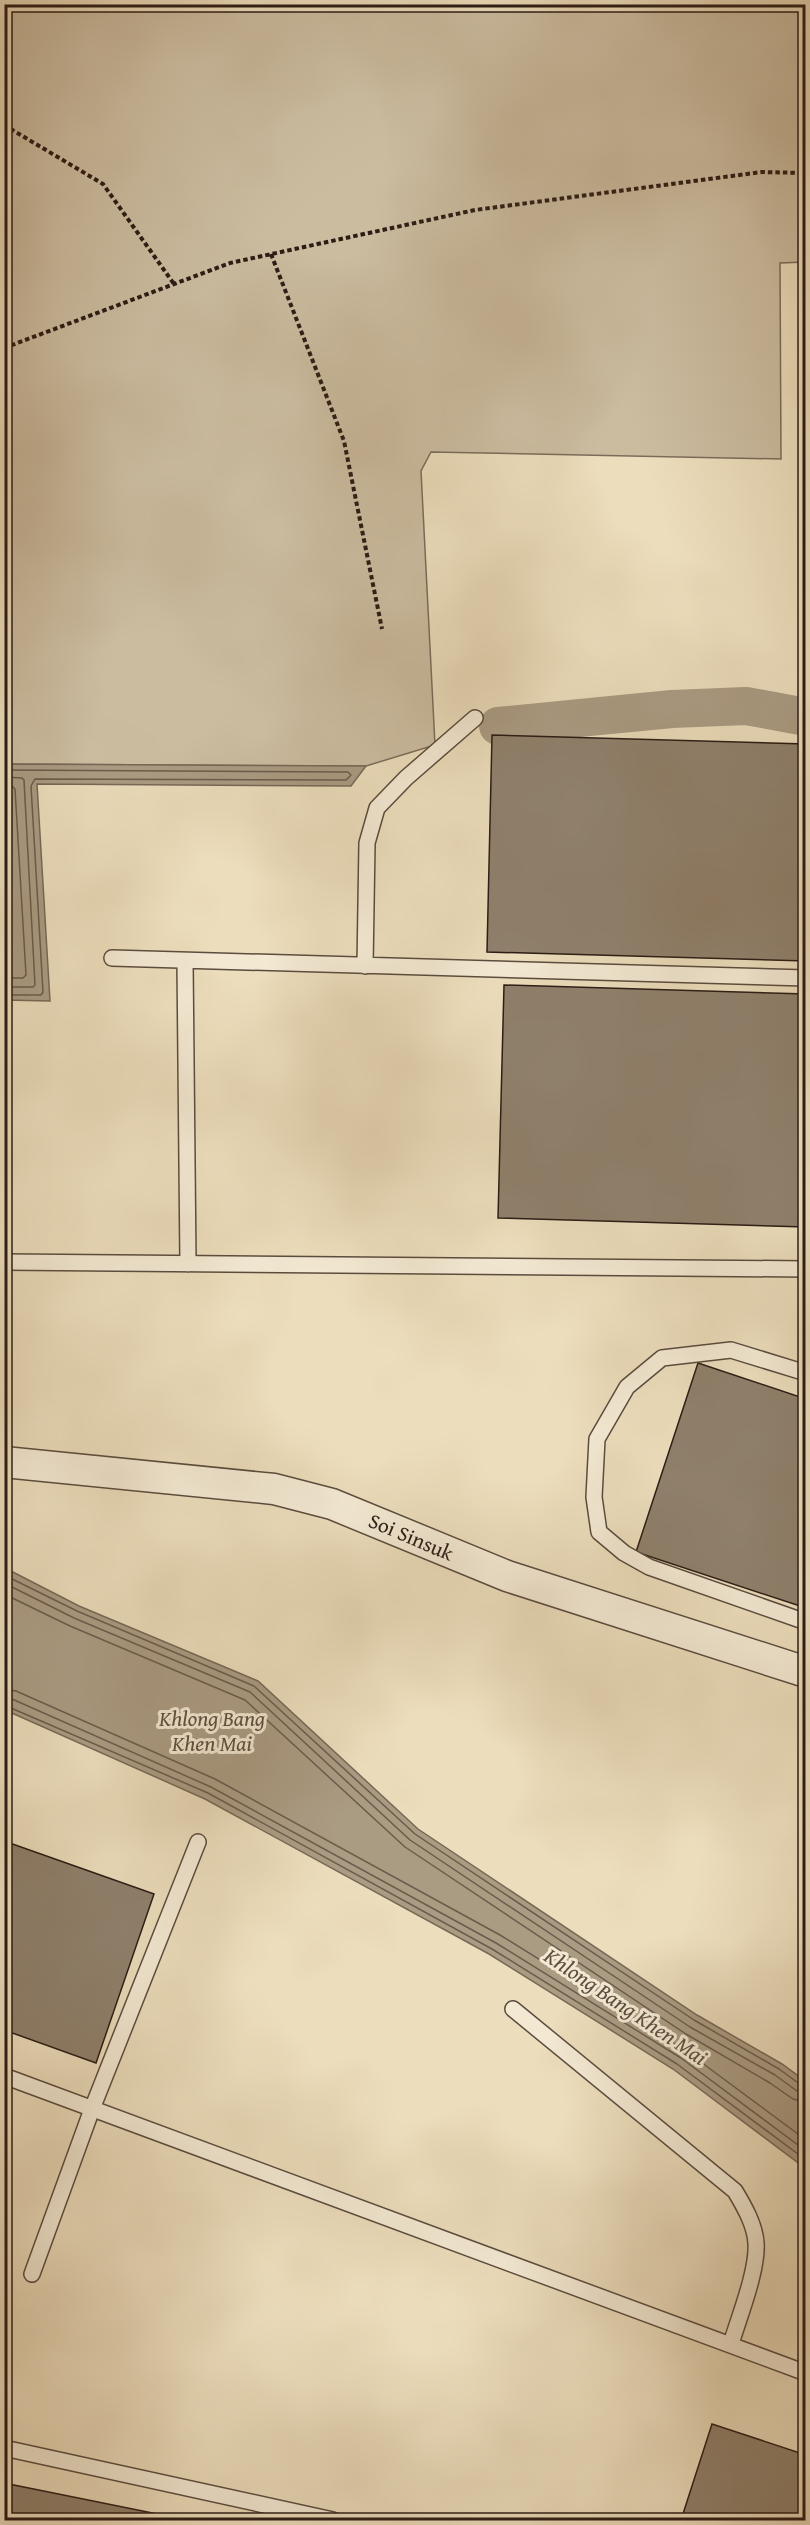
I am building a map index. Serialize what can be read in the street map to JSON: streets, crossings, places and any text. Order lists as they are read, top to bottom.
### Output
{
  "streets": {
    "street": ["Soi Sinsuk"]
  },
  "water": ["Khlong Bang Khen Mai"]
}
